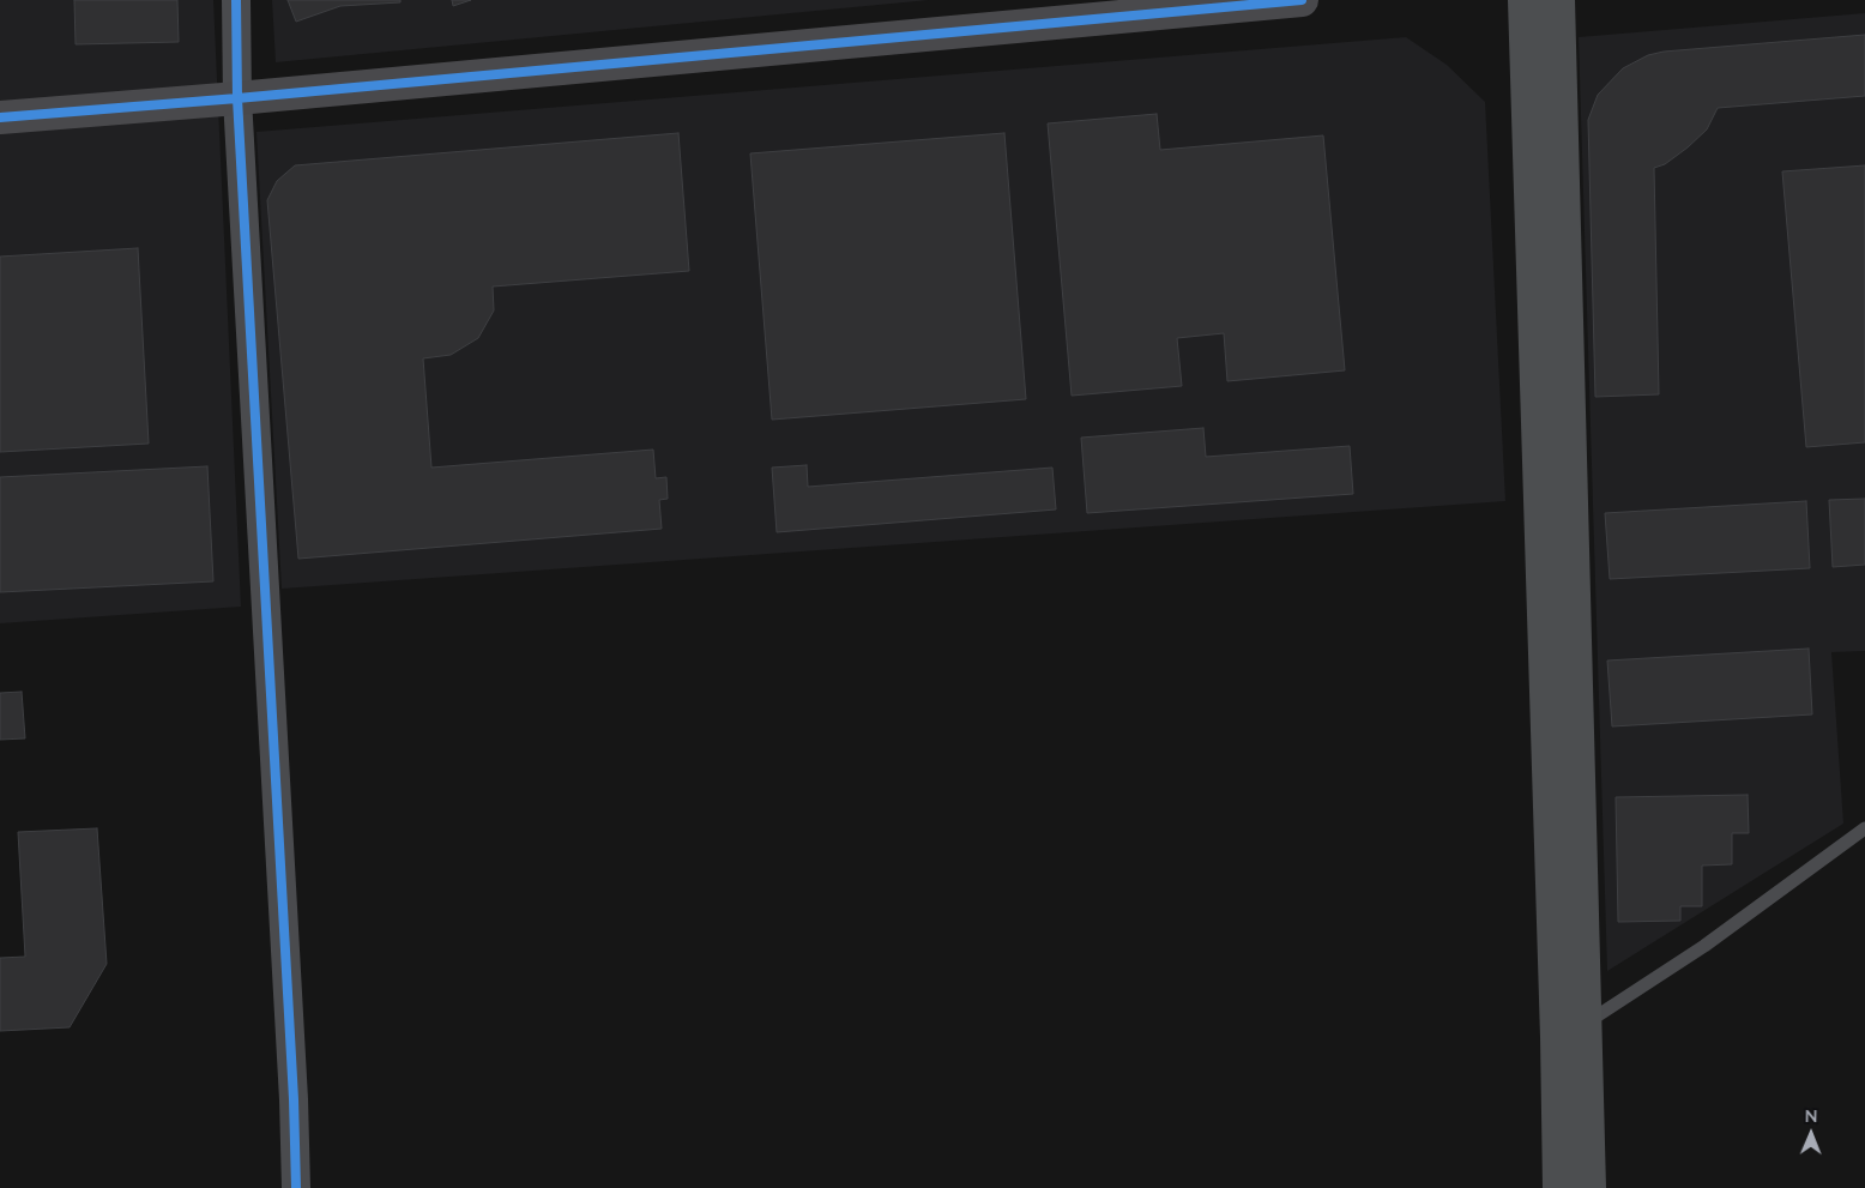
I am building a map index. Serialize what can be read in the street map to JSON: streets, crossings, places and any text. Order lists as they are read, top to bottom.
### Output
{
  "north": "top"
}
